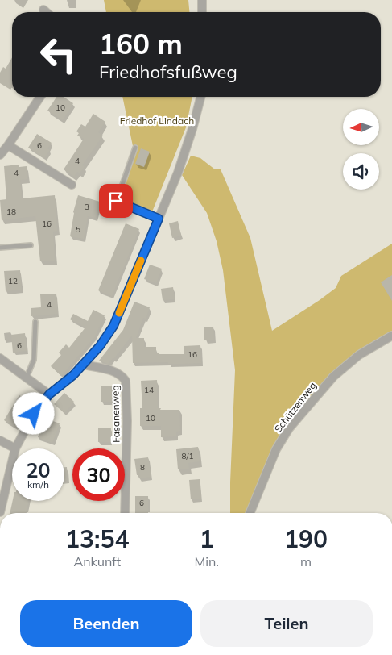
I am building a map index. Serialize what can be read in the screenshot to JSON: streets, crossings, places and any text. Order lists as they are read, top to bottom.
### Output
{
  "streets": {
    "street": ["Schützenweg", "Fasanenweg"]
  },
  "parks": ["Friedhof Lindach"],
  "house_numbers": [
    "10",
    "6",
    "4",
    "4",
    "3",
    "18",
    "16",
    "5",
    "12",
    "4",
    "6",
    "16",
    "14",
    "10",
    "8/1",
    "8",
    "6"
  ],
  "north": "left",
  "page": {
    "turn": ["160 m", "Friedhofsfußweg"],
    "speed": "20 km/h",
    "limit": "30",
    "eta": [
      "13:54",
      "Ankunft",
      "1",
      "Min.",
      "190",
      "m"
    ],
    "buttons": ["Beenden", "Teilen"]
  }
}
